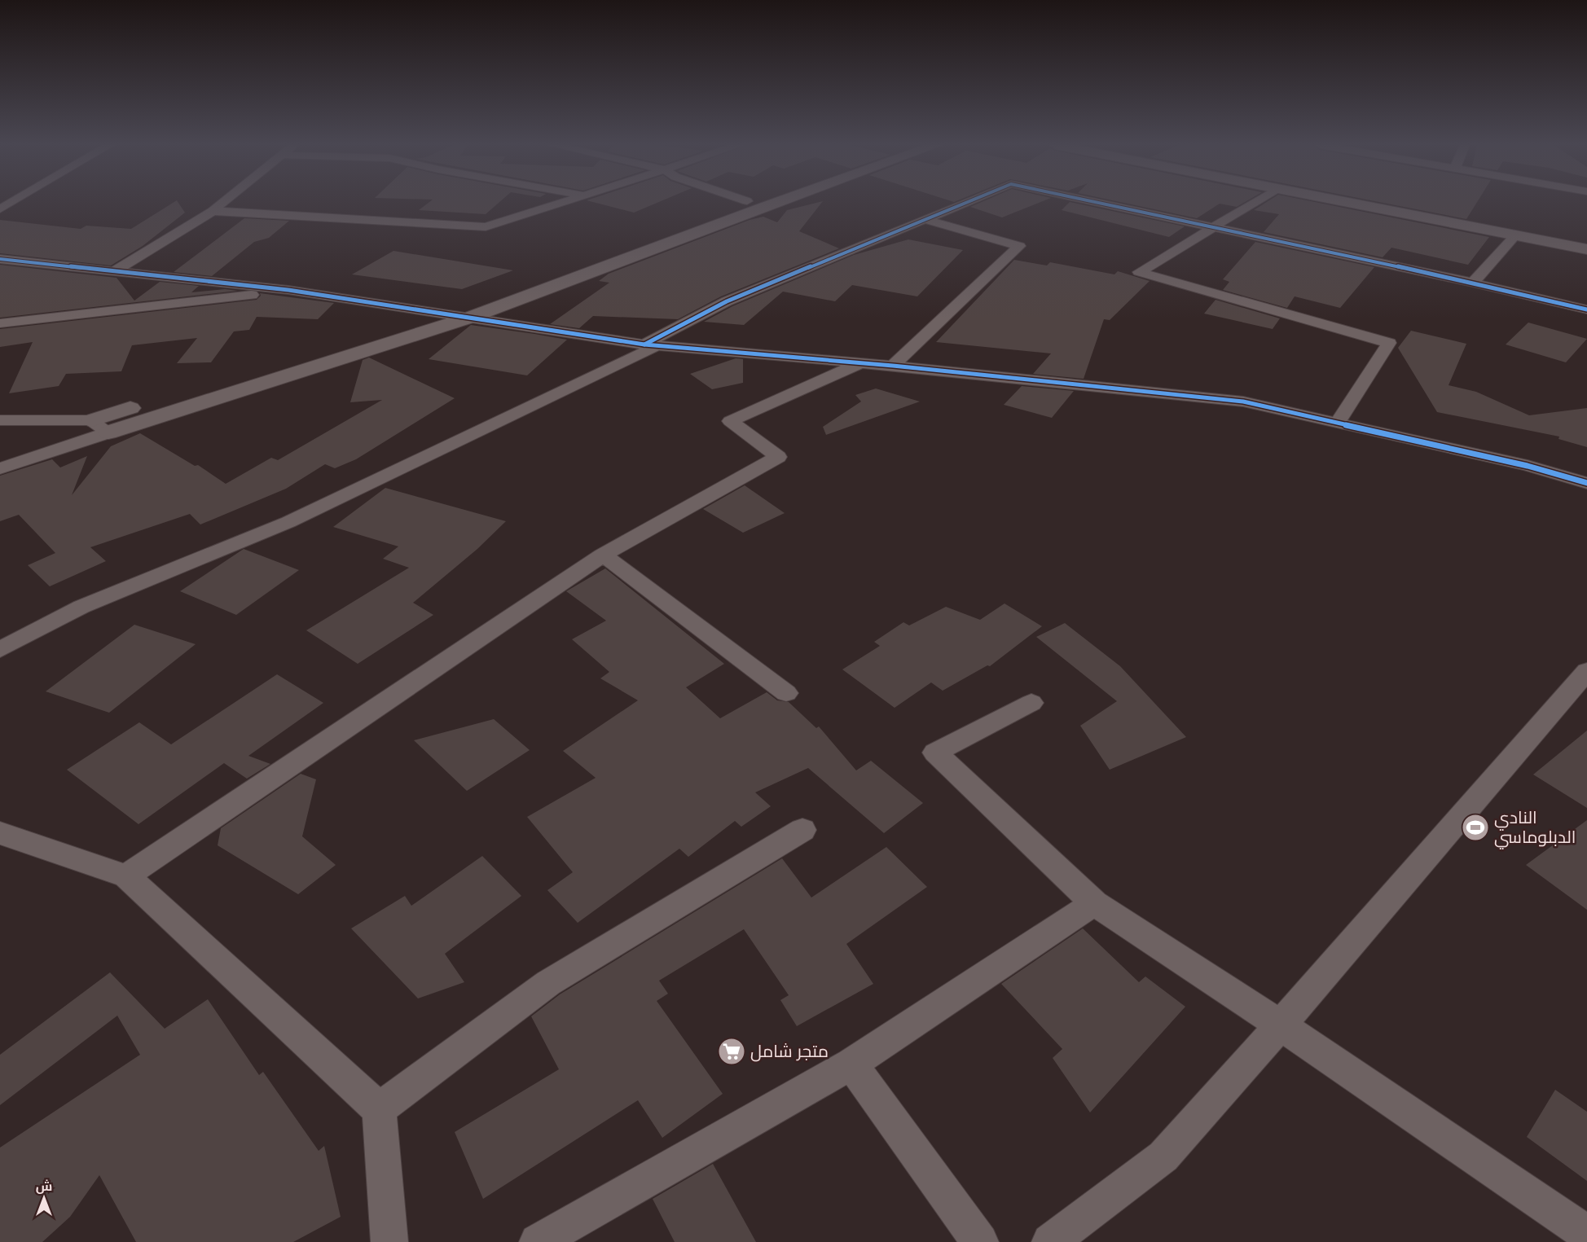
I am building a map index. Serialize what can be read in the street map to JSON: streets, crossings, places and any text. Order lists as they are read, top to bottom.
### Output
{
  "places": {
    "sports": ["النادي الدبلوماسي"],
    "supermarket": ["متجر شامل"]
  },
  "north": "top"
}
